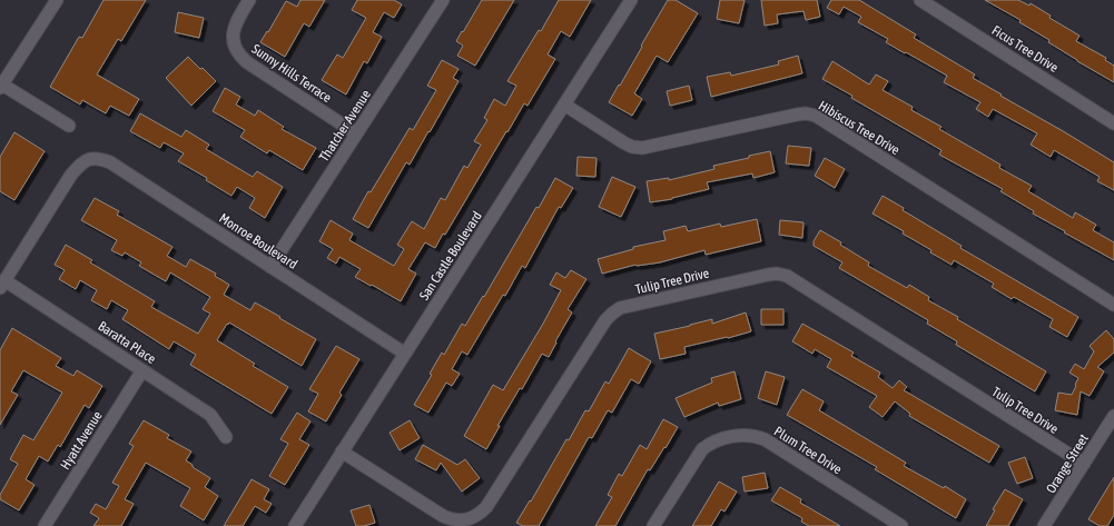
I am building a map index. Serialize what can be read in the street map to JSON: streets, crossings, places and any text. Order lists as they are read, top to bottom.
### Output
{
  "streets": {
    "street": [
      "Ficus Tree Drive",
      "Sunny Hills Terrace",
      "Thatcher Avenue",
      "Hibiscus Tree Drive",
      "Monroe Boulevard",
      "San Castle Boulevard",
      "Tulip Tree Drive",
      "Baratta Place",
      "Hyatt Avenue",
      "Plum Tree Drive",
      "Orange Street"
    ]
  },
  "crossings": [
    ["Sunny Hills Terrace", "Thatcher Avenue"],
    ["Thatcher Avenue", "Monroe Boulevard"],
    ["Hibiscus Tree Drive", "San Castle Boulevard"],
    ["Monroe Boulevard", "San Castle Boulevard"],
    ["Monroe Boulevard", "Baratta Place"],
    ["San Castle Boulevard", "Tulip Tree Drive"],
    ["Tulip Tree Drive", "Orange Street"],
    ["Baratta Place", "Hyatt Avenue"]
  ]
}
